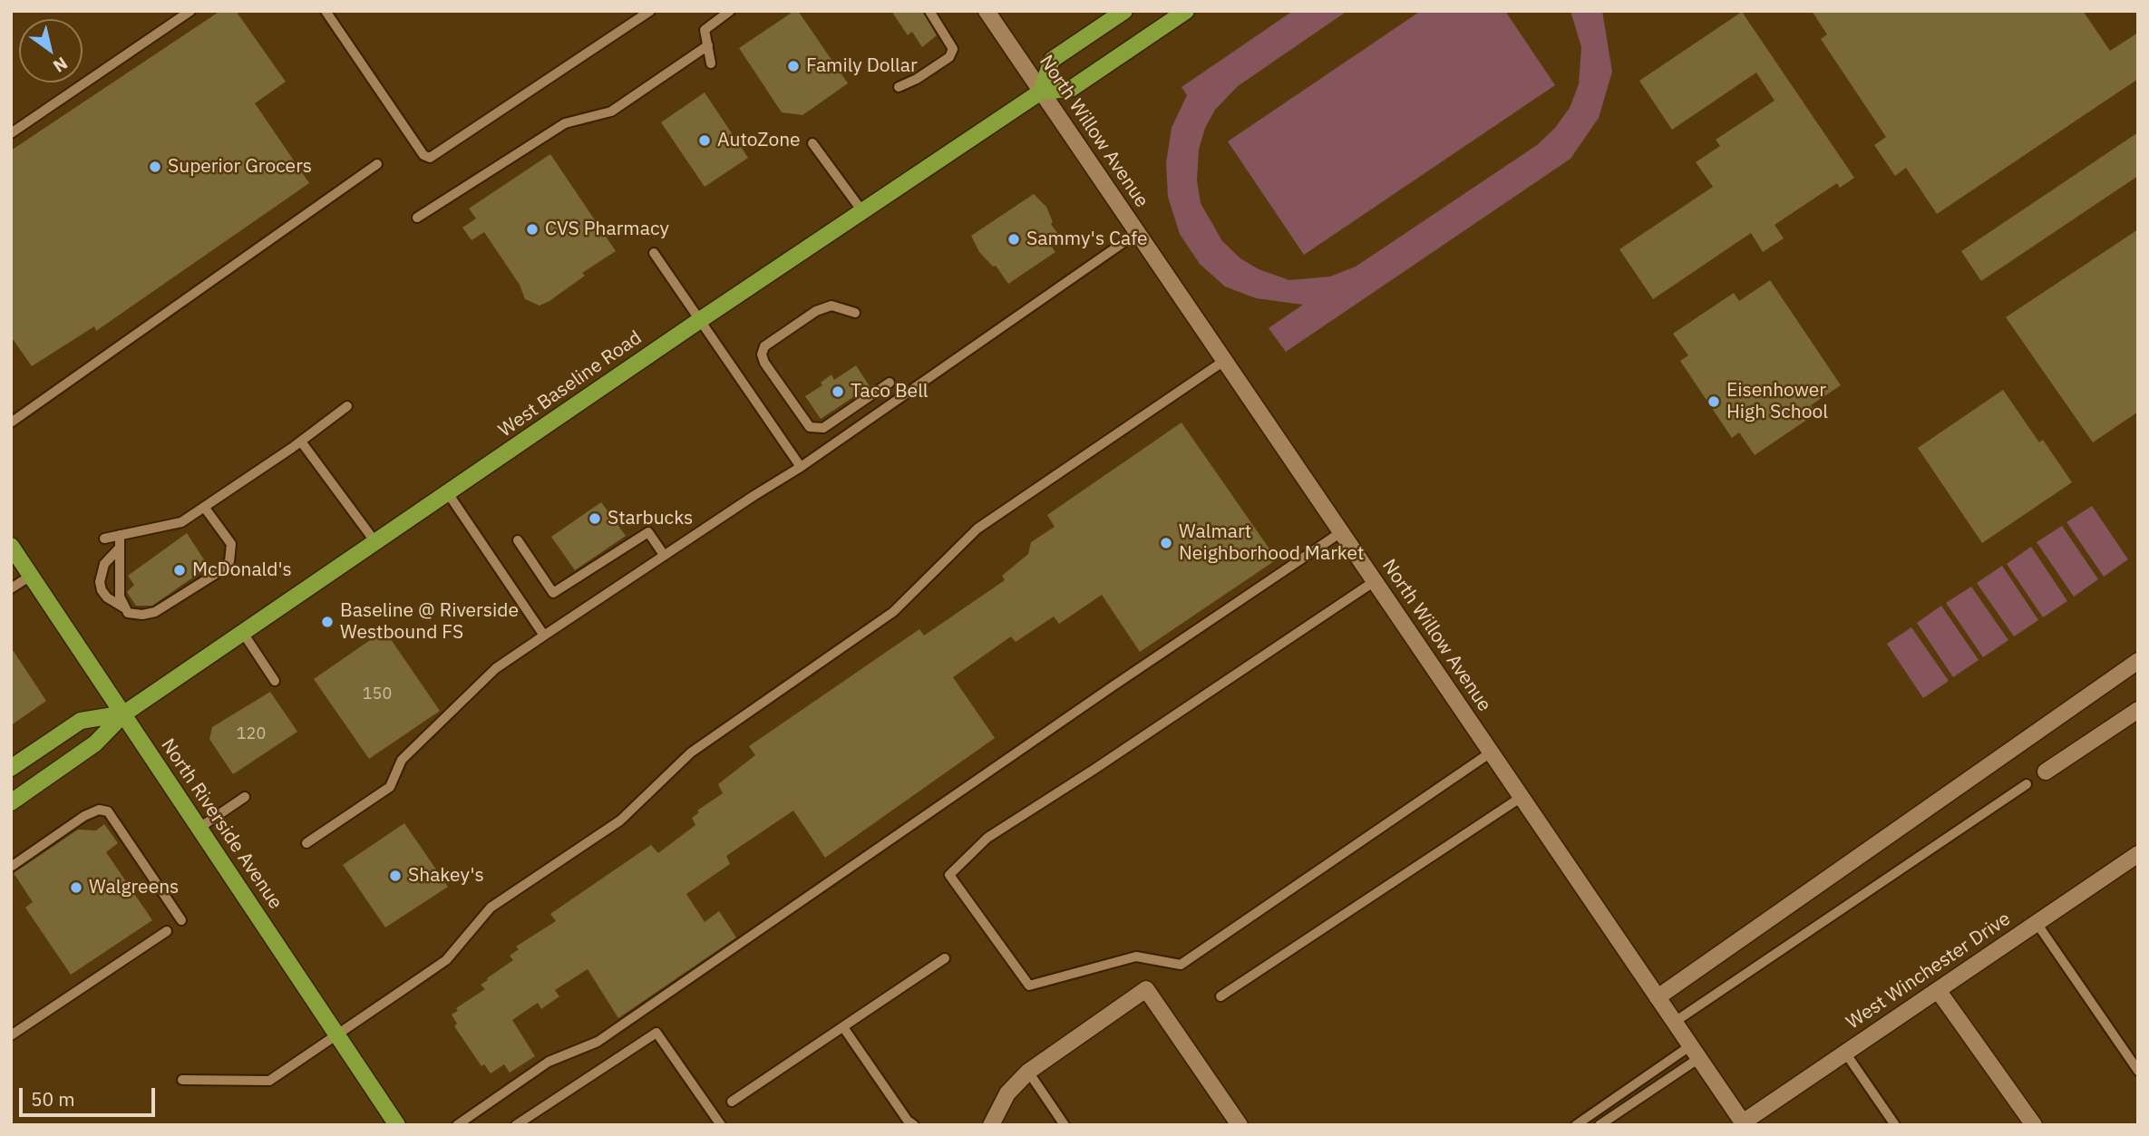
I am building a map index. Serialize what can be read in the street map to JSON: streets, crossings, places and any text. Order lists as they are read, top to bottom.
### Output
{
  "streets": {
    "main road": ["West Baseline Road", "North Riverside Avenue"],
    "street": ["North Willow Avenue", "West Winchester Drive"]
  },
  "crossings": [
    ["North Willow Avenue", "West Baseline Road"],
    ["North Willow Avenue", "West Winchester Drive"],
    ["West Baseline Road", "North Riverside Avenue"]
  ],
  "places": [
    "Family Dollar",
    "AutoZone",
    "Superior Grocers",
    "CVS Pharmacy",
    "Sammy's Cafe",
    "Taco Bell",
    "Eisenhower High School",
    "Starbucks",
    "Walmart Neighborhood Market",
    "McDonald's",
    "Baseline @ Riverside Westbound FS",
    "Shakey's",
    "Walgreens"
  ],
  "house_numbers": ["150", "120"],
  "scale_bar": "50 m",
  "north": "bottom right"
}
